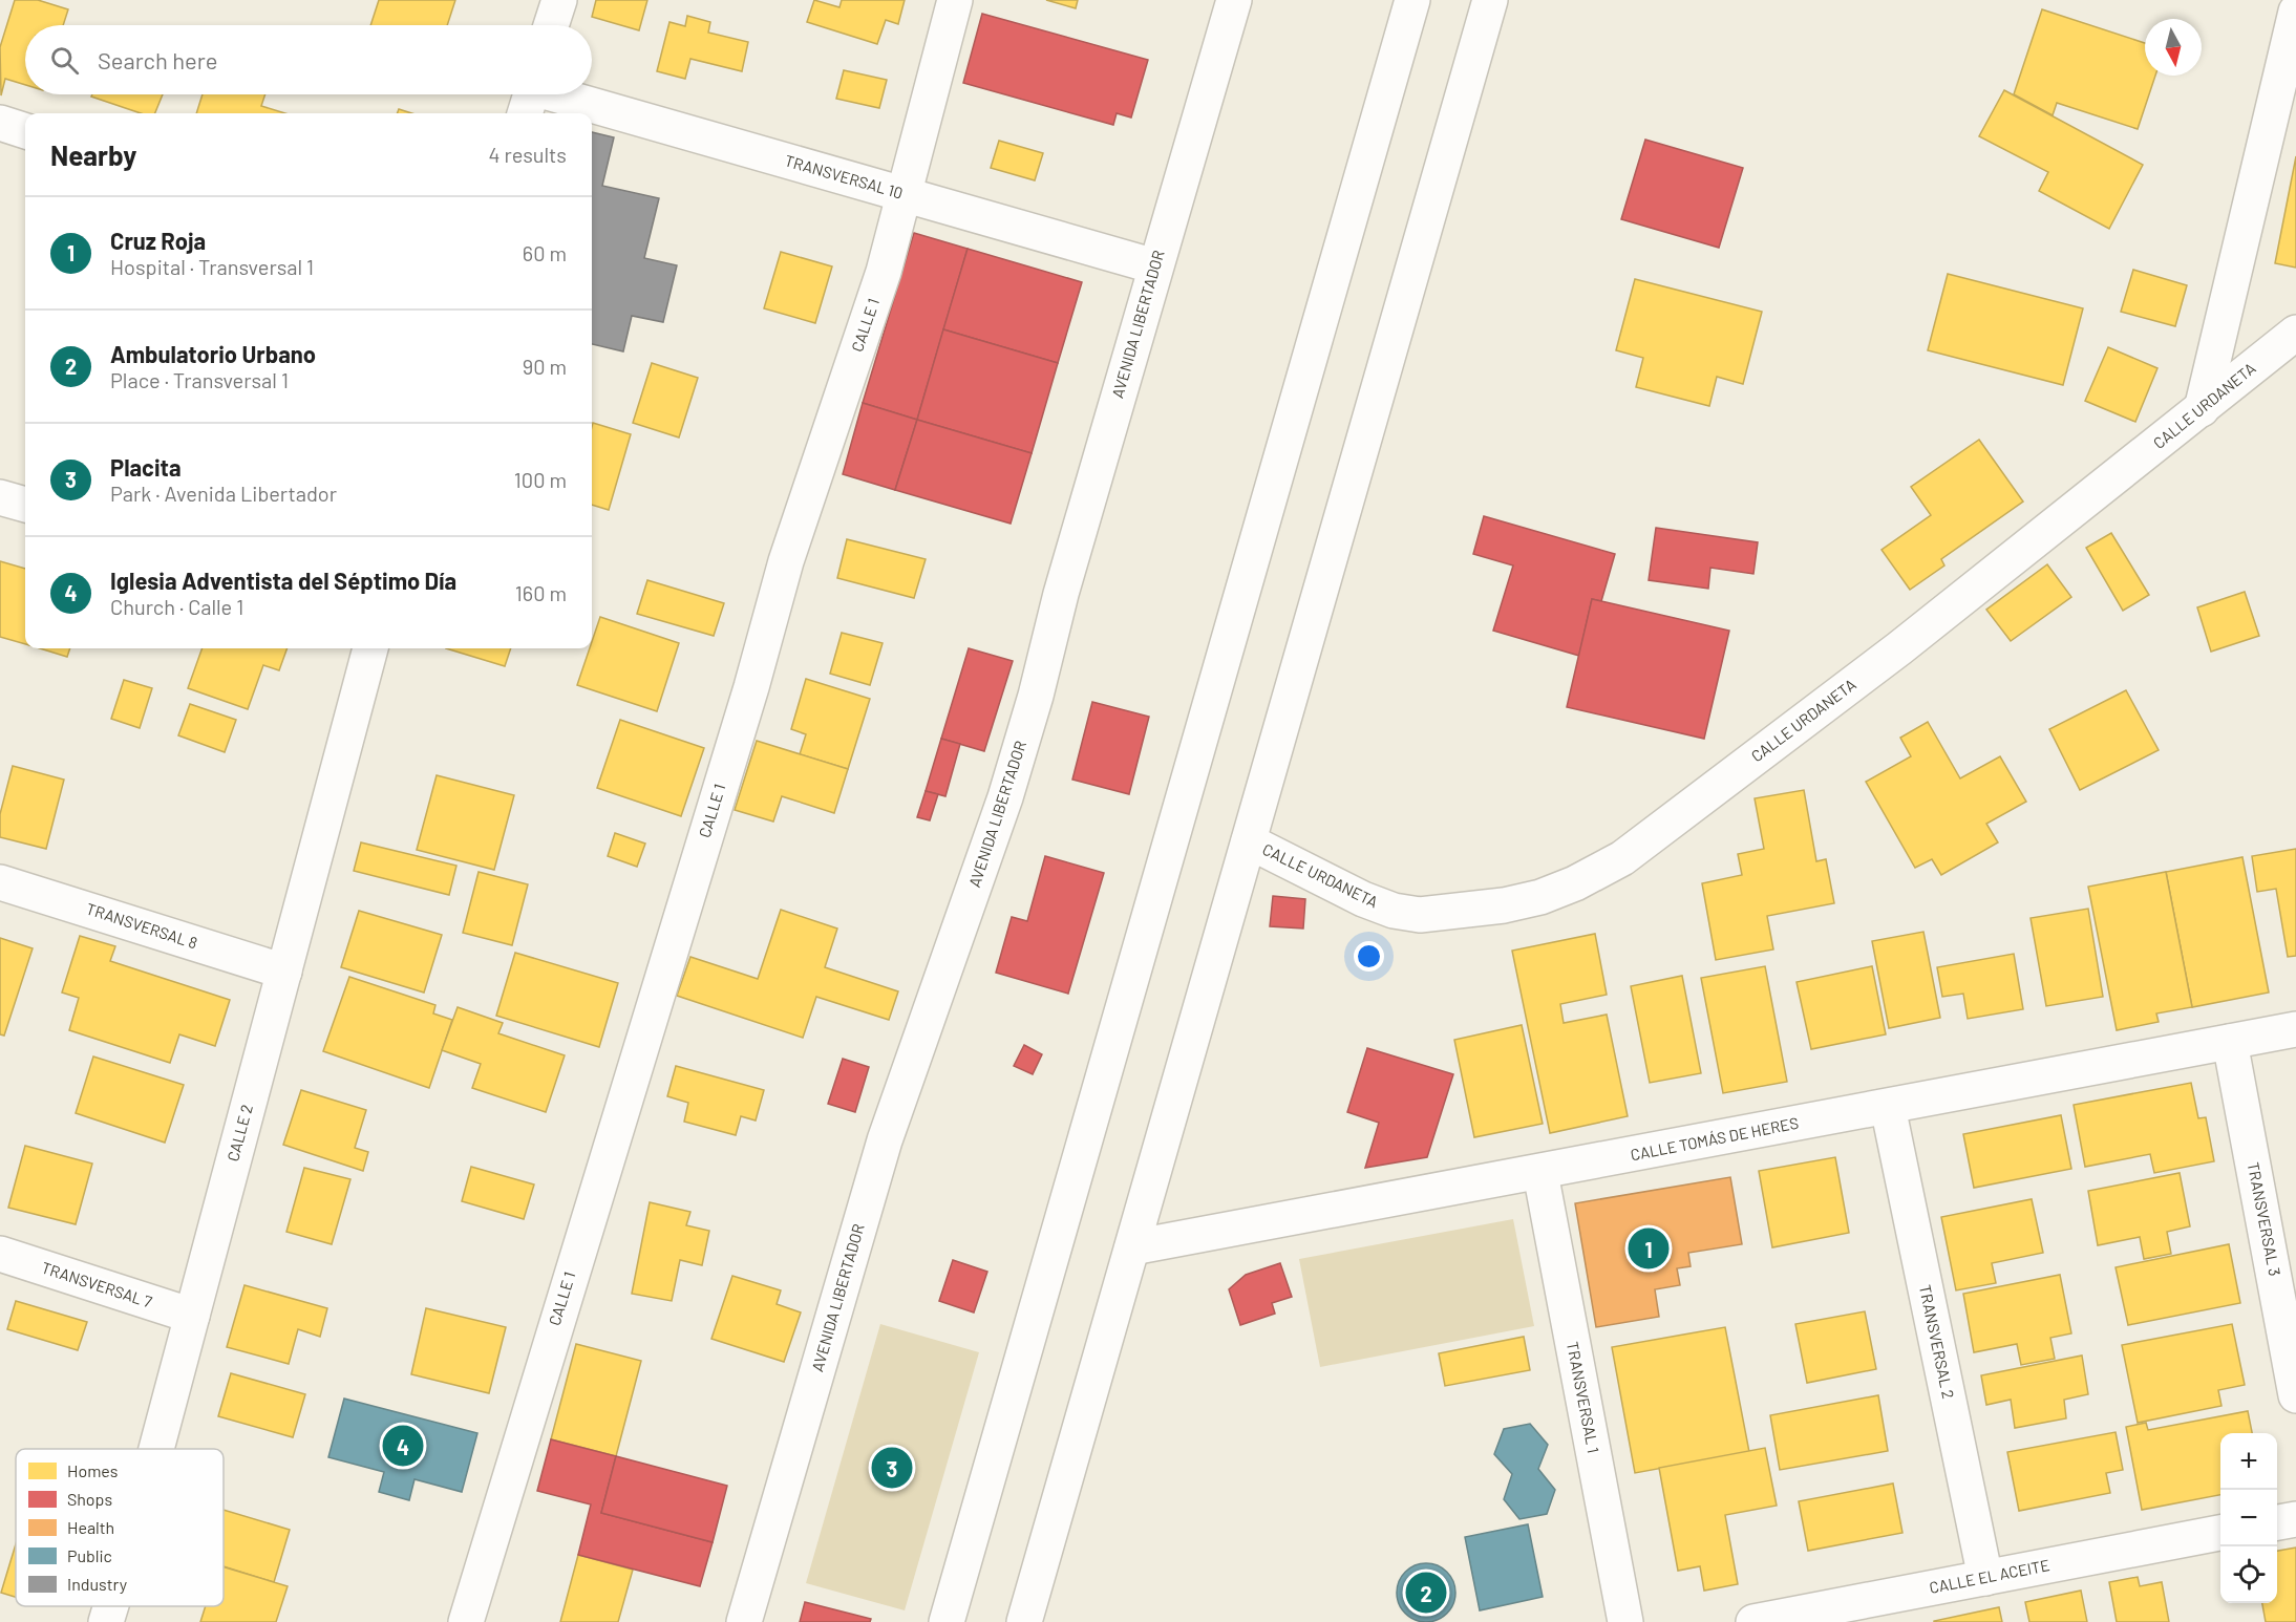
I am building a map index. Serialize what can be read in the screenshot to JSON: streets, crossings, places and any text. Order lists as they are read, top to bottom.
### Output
{
  "streets": {
    "street": [
      "TRANSVERSAL 10",
      "AVENIDA LIBERTADOR",
      "CALLE 1",
      "CALLE URDANETA",
      "TRANSVERSAL 8",
      "CALLE 2",
      "CALLE TOMÁS DE HERES",
      "TRANSVERSAL 3",
      "TRANSVERSAL 7",
      "TRANSVERSAL 2",
      "TRANSVERSAL 1",
      "CALLE EL ACEITE"
    ]
  },
  "crossings": [
    ["TRANSVERSAL 10", "AVENIDA LIBERTADOR"],
    ["TRANSVERSAL 10", "CALLE 1"],
    ["TRANSVERSAL 8", "CALLE 2"],
    ["CALLE 2", "TRANSVERSAL 7"],
    ["CALLE TOMÁS DE HERES", "TRANSVERSAL 3"],
    ["CALLE TOMÁS DE HERES", "TRANSVERSAL 2"],
    ["CALLE TOMÁS DE HERES", "TRANSVERSAL 1"],
    ["TRANSVERSAL 2", "CALLE EL ACEITE"]
  ],
  "legend": [
    "Homes",
    "Shops",
    "Health",
    "Public",
    "Industry"
  ],
  "north": "bottom",
  "page": {
    "search": "Search here",
    "heading": ["Nearby", "4 results"],
    "list": [
      {
        "mark": "1",
        "name": "Cruz Roja",
        "note": "Hospital · Transversal 1",
        "value": "60 m"
      },
      {
        "mark": "2",
        "name": "Ambulatorio Urbano",
        "note": "Place · Transversal 1",
        "value": "90 m"
      },
      {
        "mark": "3",
        "name": "Placita",
        "note": "Park · Avenida Libertador",
        "value": "100 m"
      },
      {
        "mark": "4",
        "name": "Iglesia Adventista del Séptimo Día",
        "note": "Church · Calle 1",
        "value": "160 m"
      }
    ],
    "pins": [
      "1",
      "4",
      "3",
      "2"
    ],
    "map_buttons": ["+", "−"]
  }
}
